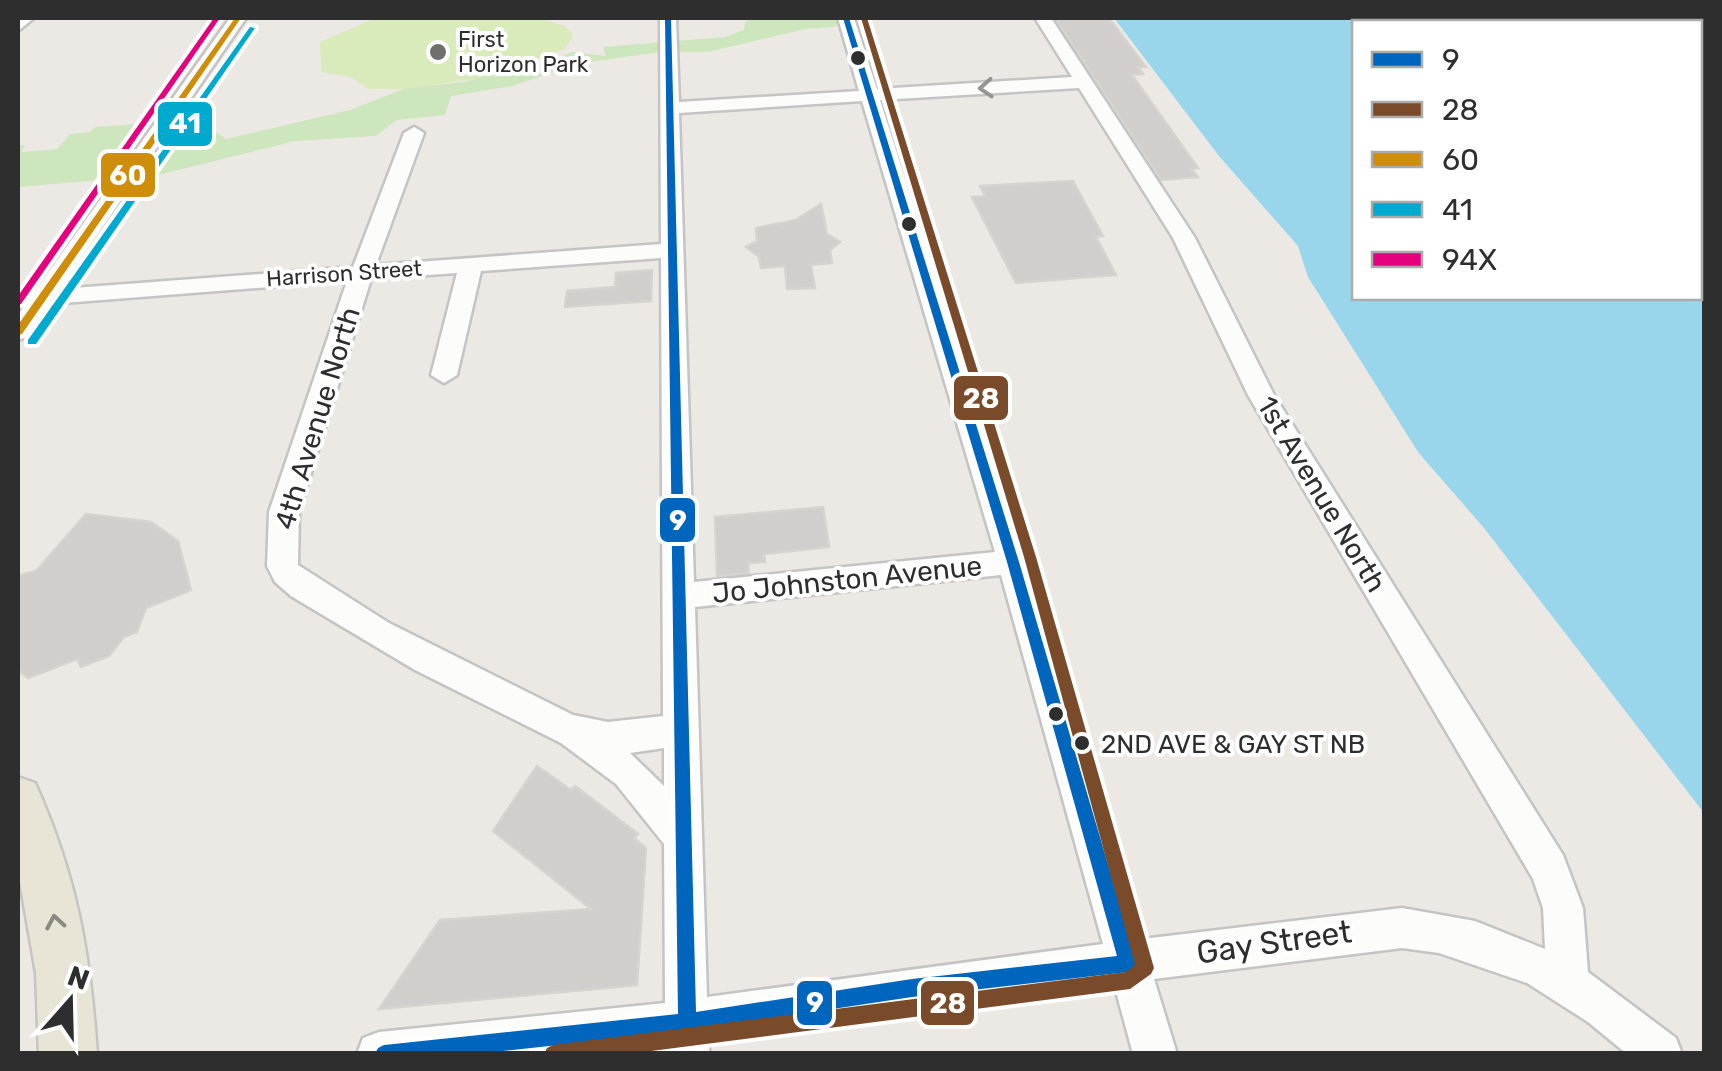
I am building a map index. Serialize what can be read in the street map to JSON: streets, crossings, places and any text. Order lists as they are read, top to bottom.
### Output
{
  "streets": {
    "street": [
      "Harrison Street",
      "4th Avenue North",
      "1st Avenue North",
      "Jo Johnston Avenue",
      "Gay Street"
    ]
  },
  "crossings": [
    ["Harrison Street", "4th Avenue North"],
    ["1st Avenue North", "Gay Street"]
  ],
  "places": ["First Horizon Park", "2ND AVE & GAY ST NB"],
  "lines": [
    "transit line 9",
    "transit line 28",
    "transit line 60",
    "transit line 94X",
    "transit line 41"
  ],
  "legend": [
    "9",
    "28",
    "60",
    "41",
    "94X"
  ],
  "north": "top"
}
